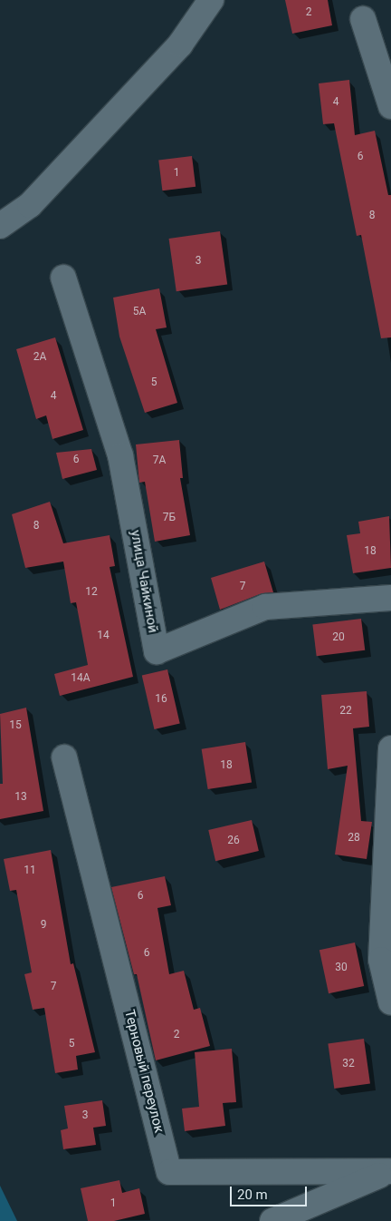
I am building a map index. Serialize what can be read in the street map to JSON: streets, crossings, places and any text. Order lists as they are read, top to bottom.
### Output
{
  "streets": {
    "street": ["улица Чайкиной", "Терновый переулок"]
  },
  "house_numbers": [
    "2",
    "4",
    "6",
    "1",
    "8",
    "3",
    "5А",
    "2А",
    "5",
    "4",
    "6",
    "7А",
    "7Б",
    "8",
    "18",
    "7",
    "12",
    "14",
    "20",
    "14А",
    "16",
    "22",
    "15",
    "18",
    "13",
    "28",
    "26",
    "11",
    "6",
    "9",
    "6",
    "30",
    "7",
    "2",
    "5",
    "32",
    "3",
    "1"
  ],
  "scale_bar": "20 m"
}
